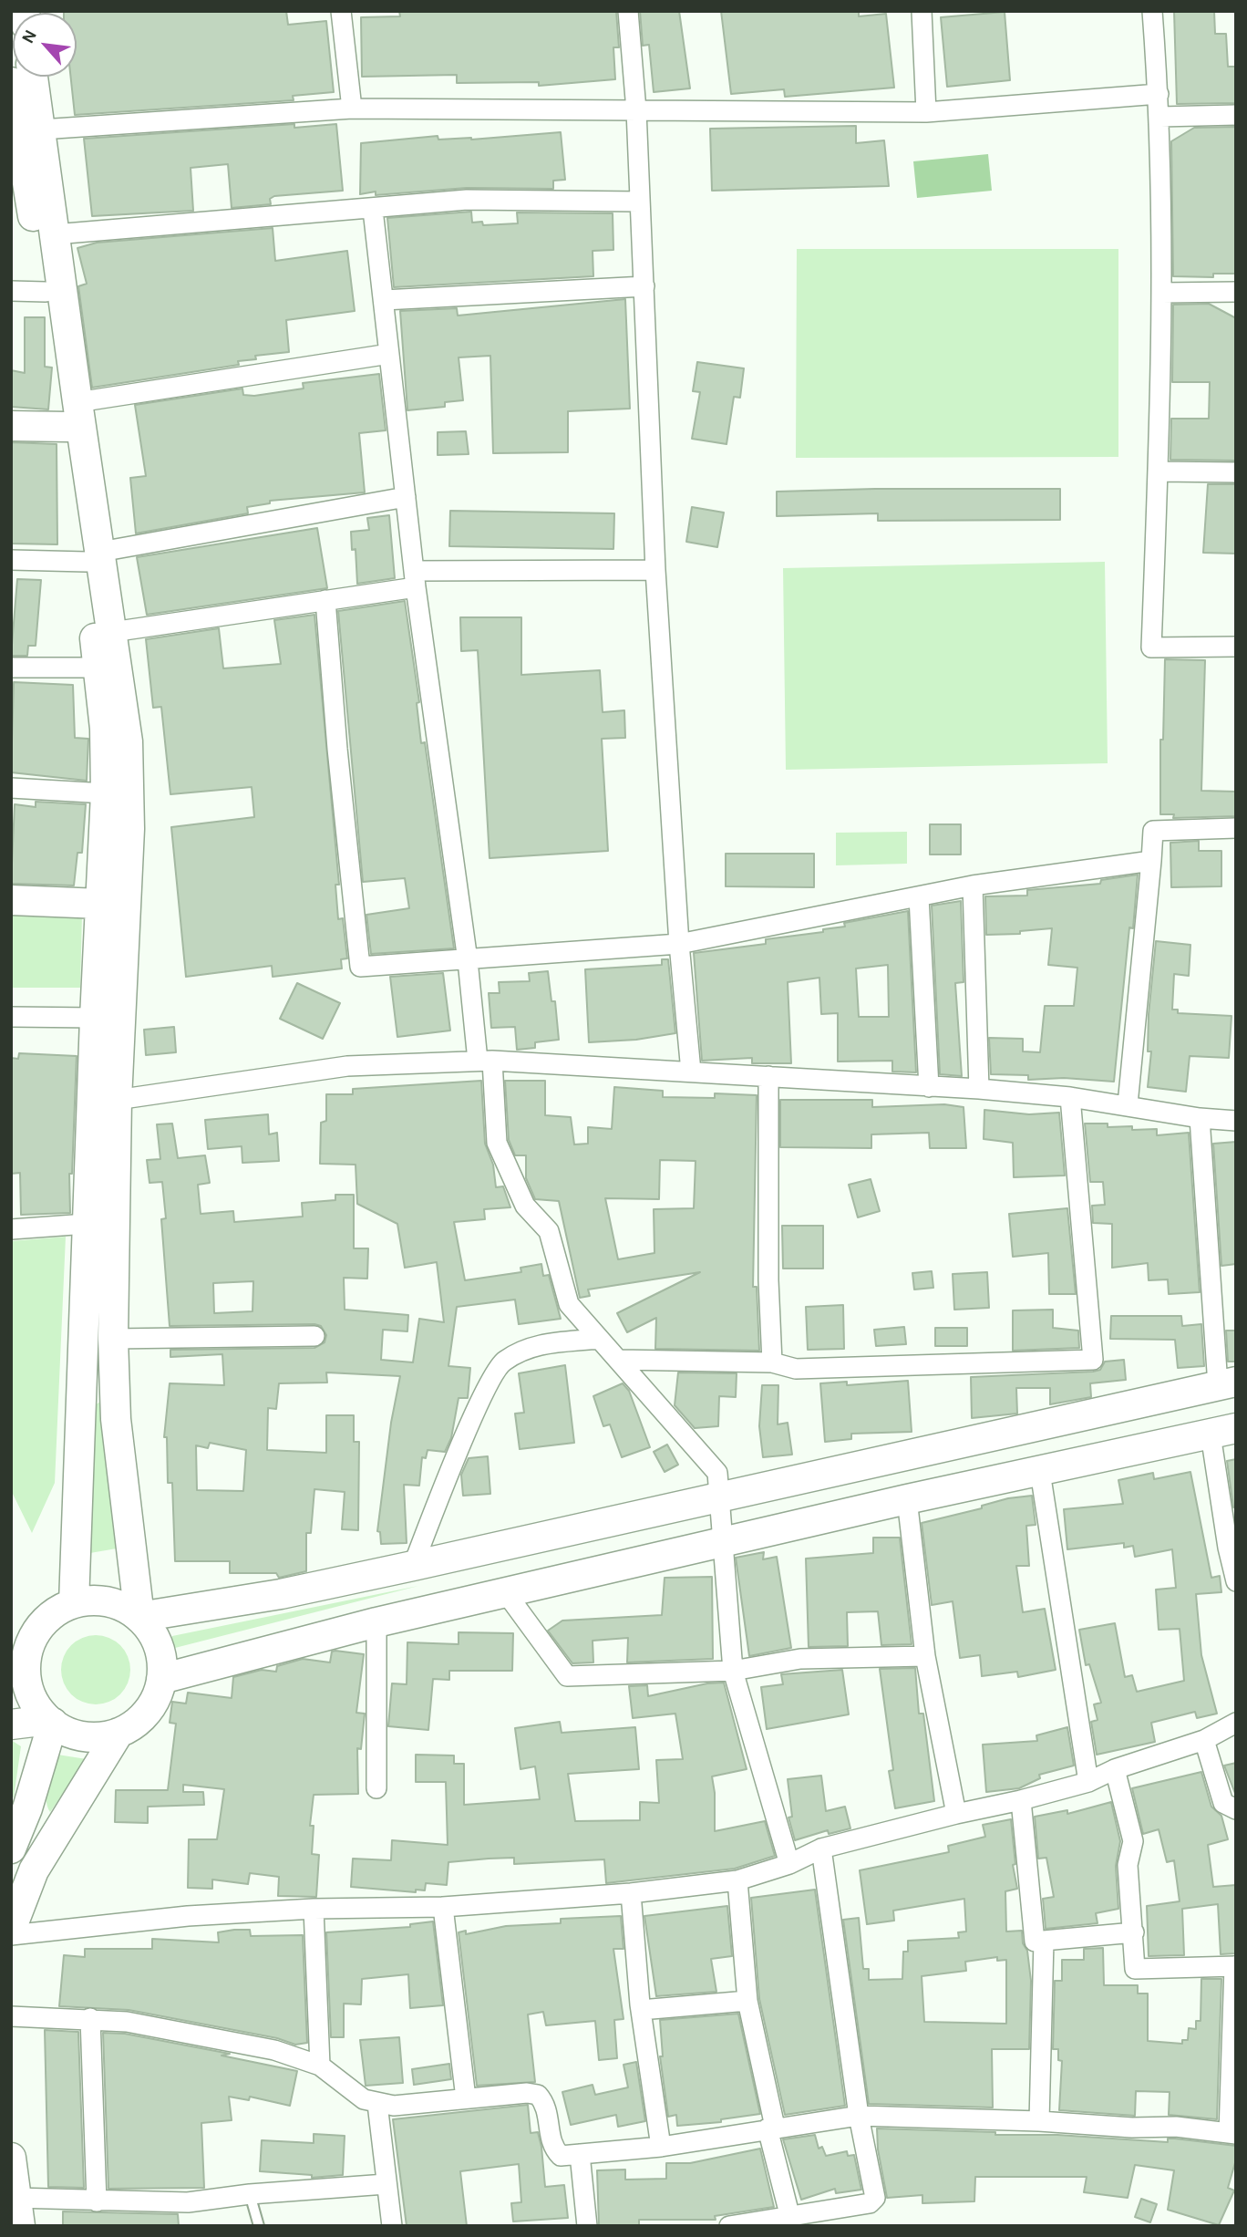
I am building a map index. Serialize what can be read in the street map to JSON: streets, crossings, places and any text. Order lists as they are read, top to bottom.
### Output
{
  "north": "top left"
}
